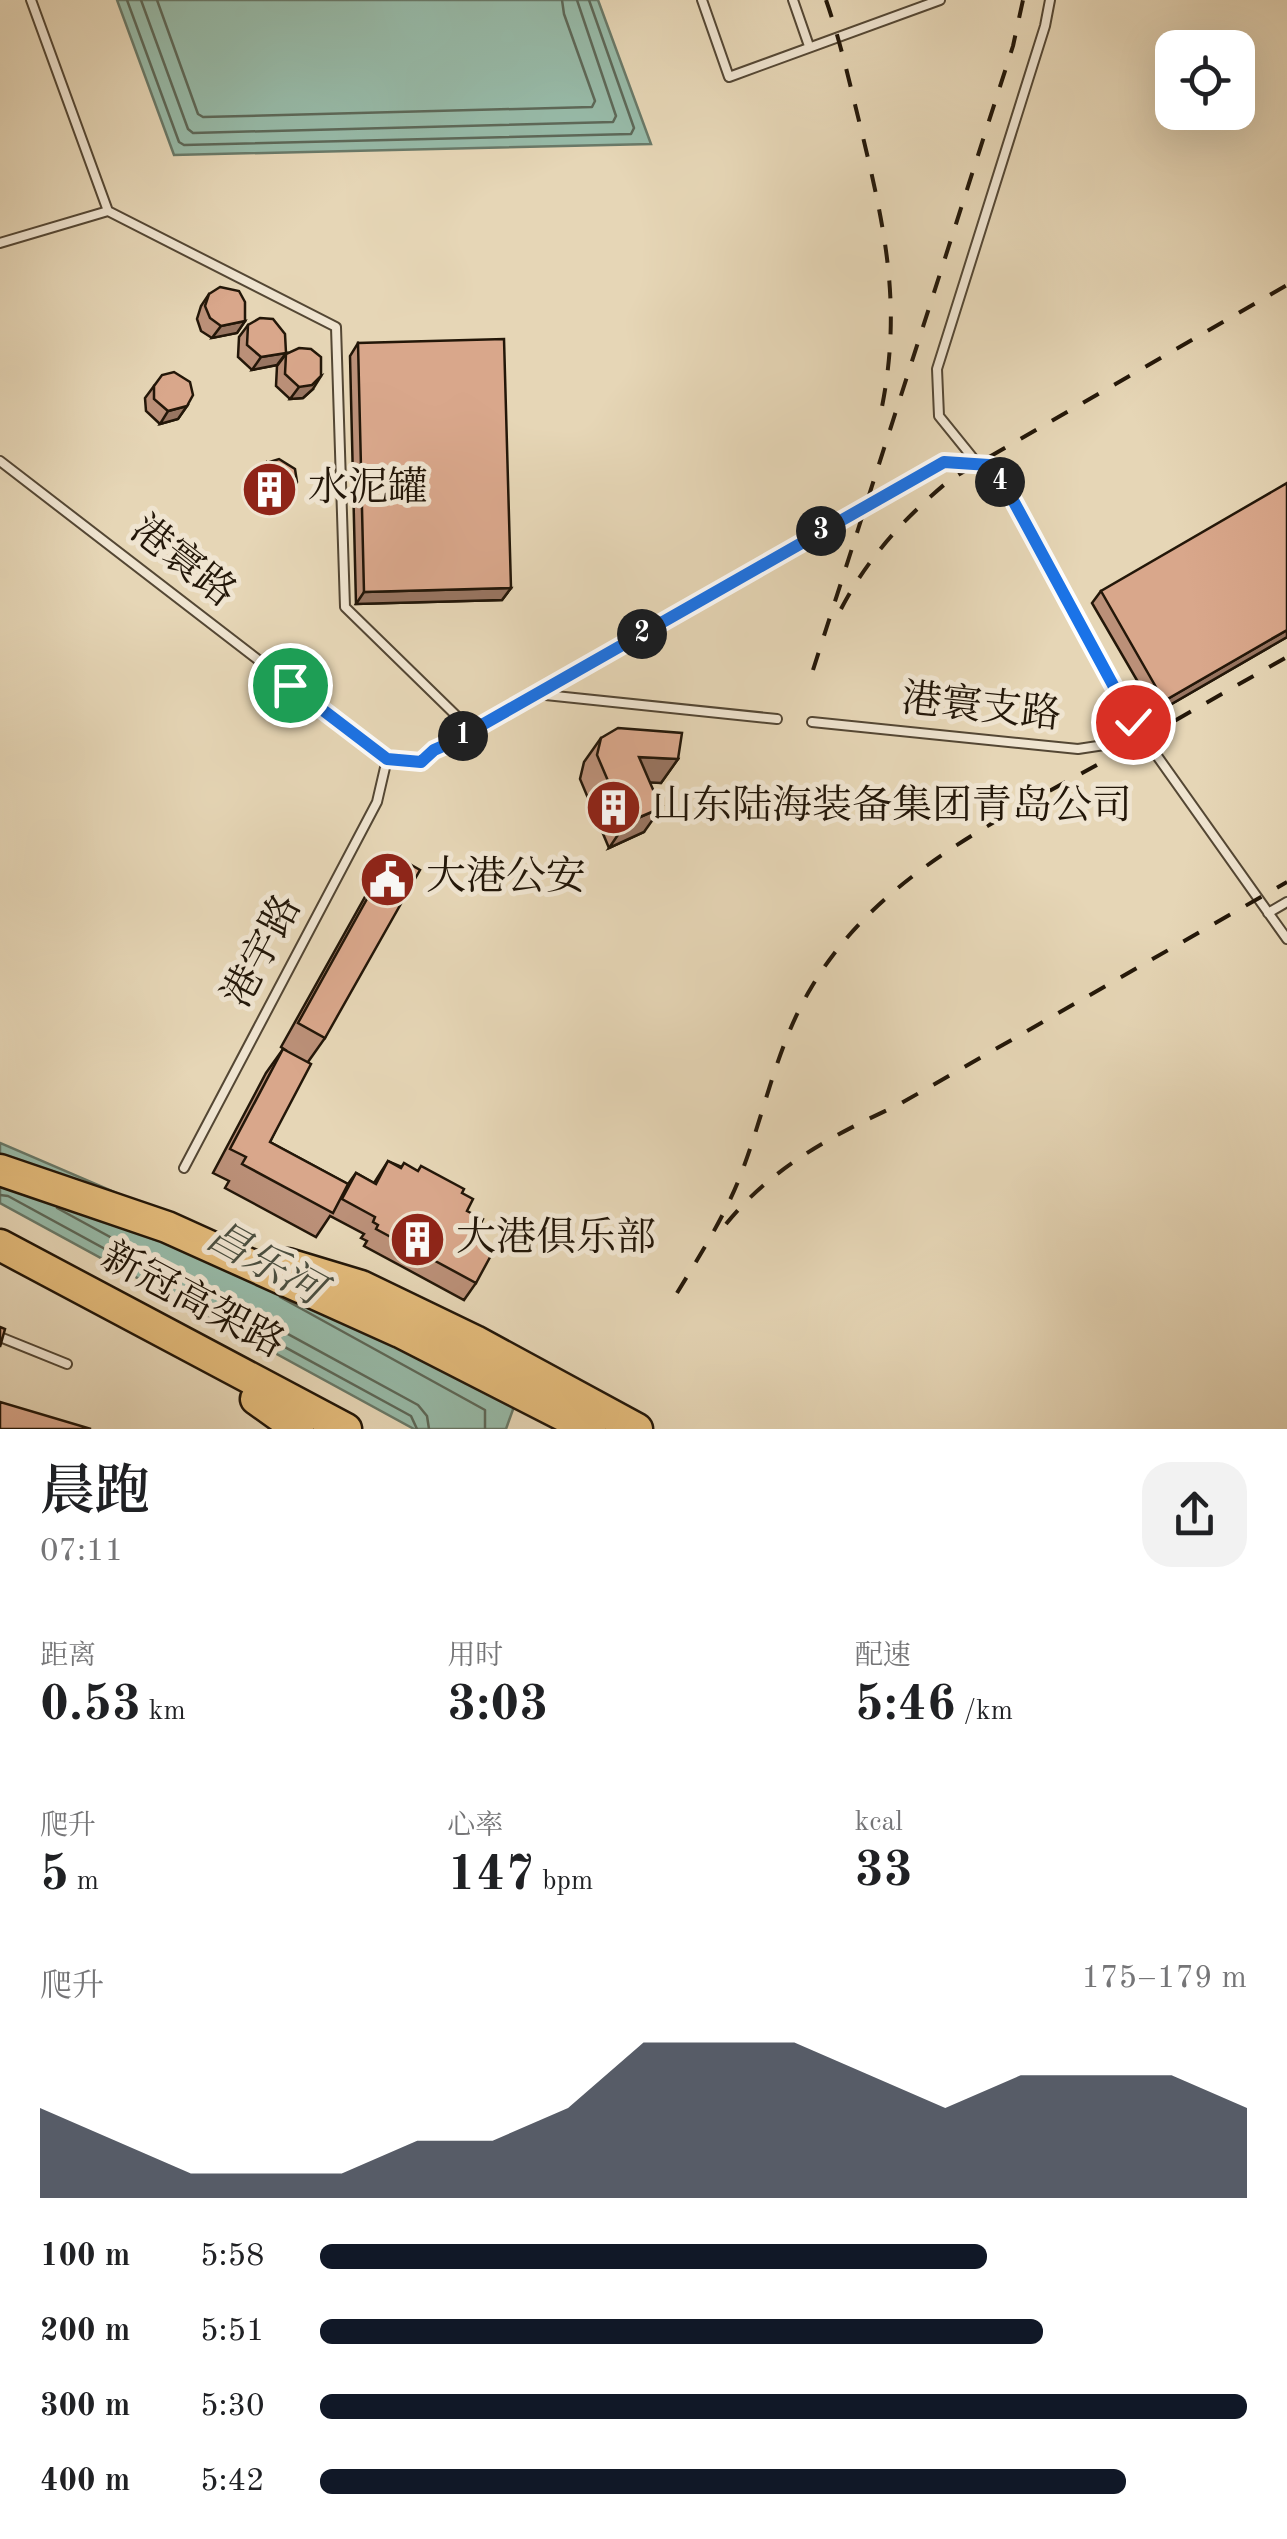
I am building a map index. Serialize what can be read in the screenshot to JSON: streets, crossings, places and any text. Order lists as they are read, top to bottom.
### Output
{
  "streets": {
    "highway": ["新冠高架路"],
    "lane": ["港寰路", "港寰支路", "港宇路"]
  },
  "crossings": [
    ["港寰路", "港宇路"]
  ],
  "water": ["昌乐河"],
  "places": {
    "building": ["水泥罐", "山东陆海装备集团青岛公司", "大港俱乐部"],
    "public building": ["大港公安"]
  },
  "page": {
    "pins": [
      "4",
      "3",
      "2",
      "1"
    ],
    "heading": ["晨跑", "07:11"],
    "stats": [
      ["距离", "0.53 km"],
      ["用时", "3:03"],
      ["配速", "5:46 /km"],
      ["爬升", "5 m"],
      ["心率", "147 bpm"],
      ["kcal", "33"]
    ],
    "chart": ["爬升", "175–179 m"],
    "list": [
      {
        "name": "100 m",
        "note": "5:58"
      },
      {
        "name": "200 m",
        "note": "5:51"
      },
      {
        "name": "300 m",
        "note": "5:30"
      },
      {
        "name": "400 m",
        "note": "5:42"
      }
    ]
  }
}
